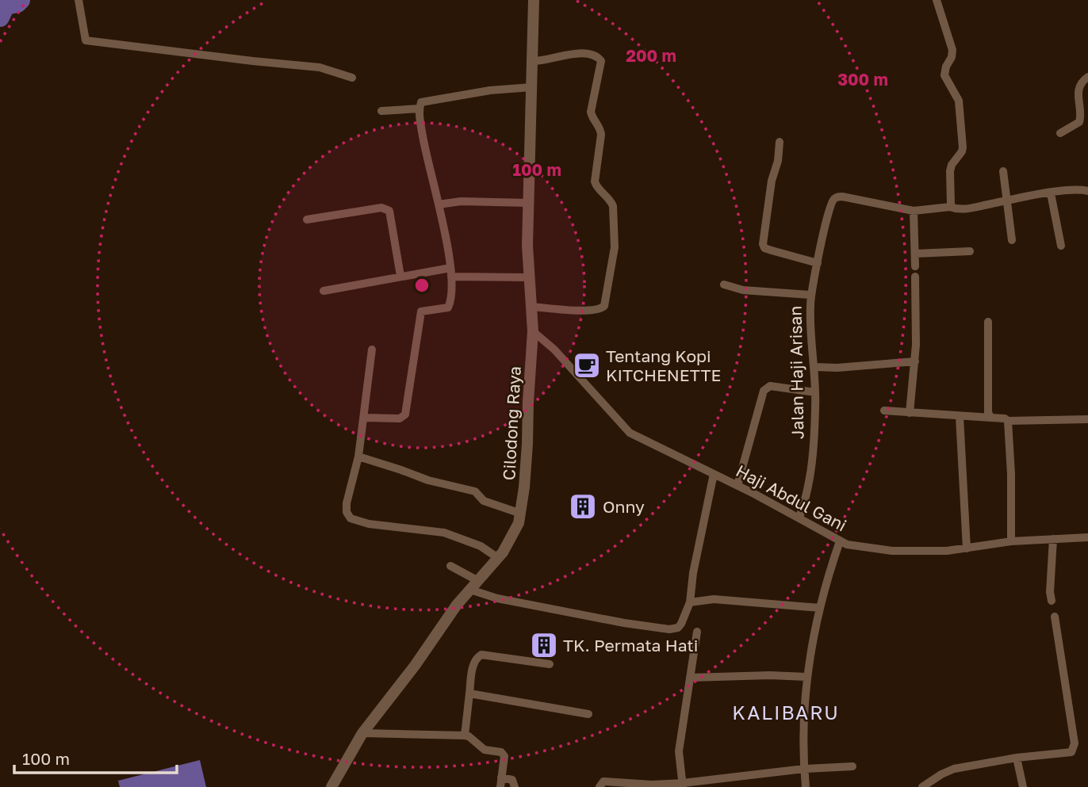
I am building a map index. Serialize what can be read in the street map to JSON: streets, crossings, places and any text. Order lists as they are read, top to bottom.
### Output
{
  "streets": {
    "street": ["Jalan Haji Arisan", "Cilodong Raya", "Haji Abdul Gani"]
  },
  "crossings": [
    ["Jalan Haji Arisan", "Haji Abdul Gani"],
    ["Cilodong Raya", "Haji Abdul Gani"]
  ],
  "districts": ["KALIBARU"],
  "places": {
    "cafe": ["Tentang Kopi KITCHENETTE"],
    "building": ["Onny", "TK. Permata Hati"]
  },
  "scale_bar": "100 m",
  "rings": ["200 m", "300 m", "100 m"]
}
